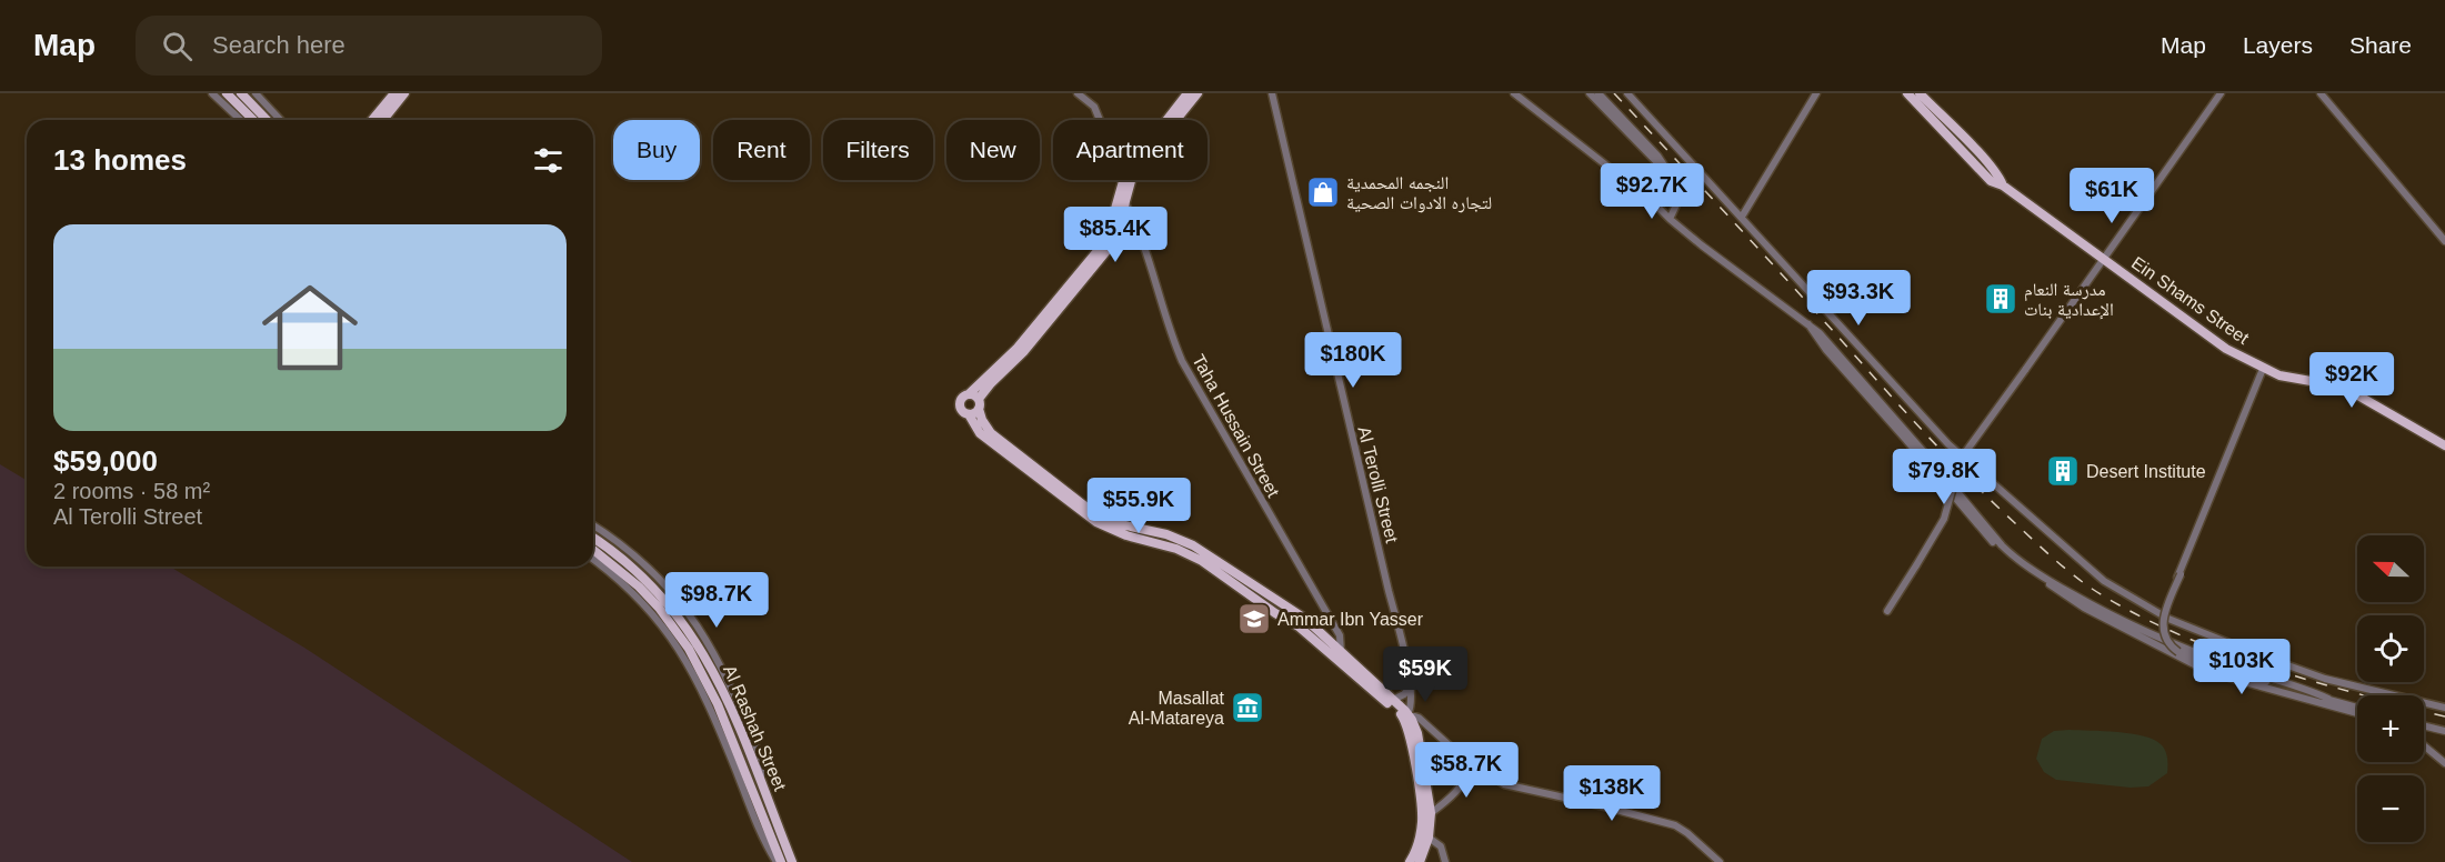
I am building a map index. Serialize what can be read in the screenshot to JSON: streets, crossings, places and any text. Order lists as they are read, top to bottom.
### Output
{
  "streets": {
    "main road": ["Ein Shams Street", "Al Rashah Street"],
    "street": ["Taha Hussain Street", "Al Terolli Street"]
  },
  "places": {
    "shop": ["النجمه المحمدية لتجاره الادوات الصحية"],
    "building": ["مدرسة النعام الإعدادية بنات", "Desert Institute"],
    "school or university": ["Ammar Ibn Yasser"],
    "museum": ["Masallat Al-Matareya"]
  },
  "north": "left",
  "page": {
    "header": "Map",
    "search": "Search here",
    "nav": ["Map", "Layers", "Share"],
    "chip": [
      "Buy",
      "Rent",
      "Filters",
      "New",
      "Apartment"
    ],
    "heading": "13 homes",
    "price": [
      "$92.7K",
      "$61K",
      "$85.4K",
      "$93.3K",
      "$180K",
      "$92K",
      "$79.8K",
      "$55.9K",
      "$98.7K",
      "$103K",
      "$59K",
      "$58.7K",
      "$138K"
    ],
    "list": [
      {
        "name": "$59,000",
        "note": "2 rooms · 58 m² · Al Terolli Street"
      }
    ],
    "map_buttons": ["+", "−"]
  }
}
